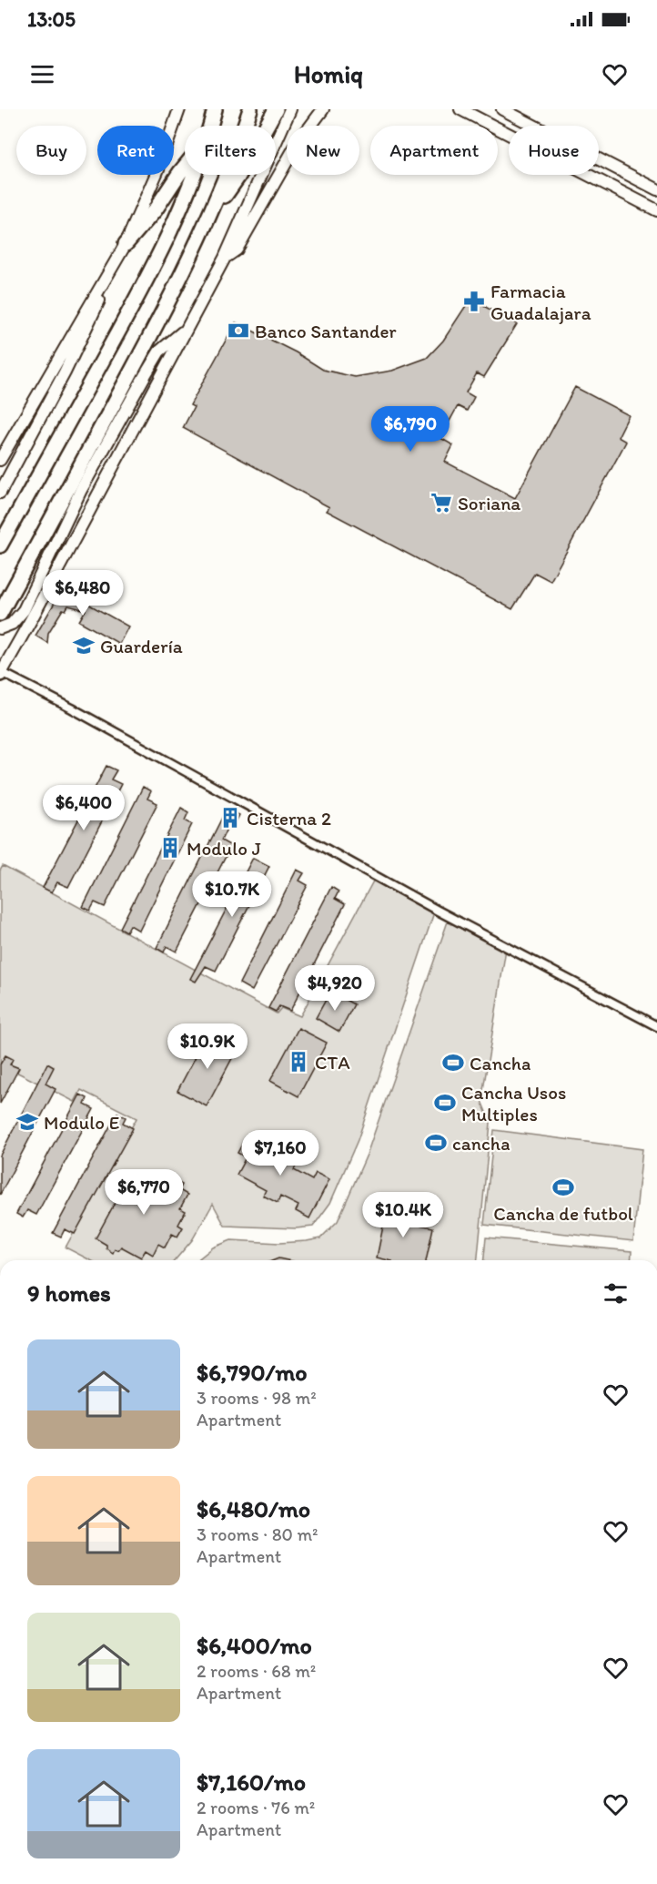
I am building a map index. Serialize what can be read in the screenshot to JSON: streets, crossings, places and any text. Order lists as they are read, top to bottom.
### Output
{
  "places": {
    "pharmacy": ["Farmacia Guadalajara"],
    "bank": ["Banco Santander"],
    "supermarket": ["Soriana"],
    "school or university": ["Guardería", "Modulo E"],
    "building": ["Cisterna 2", "Modulo J", "CTA"],
    "sports": [
      "Cancha",
      "Cancha Usos Multiples",
      "cancha",
      "Cancha de futbol"
    ]
  },
  "page": {
    "status": "13:05",
    "header": "Homiq",
    "chip": [
      "Buy",
      "Rent",
      "Filters",
      "New",
      "Apartment",
      "House"
    ],
    "price": [
      "$6,790",
      "$6,480",
      "$6,400",
      "$10.7K",
      "$4,920",
      "$10.9K",
      "$7,160",
      "$6,770",
      "$10.4K"
    ],
    "heading": "9 homes",
    "list": [
      {
        "name": "$6,790/mo",
        "note": "3 rooms · 98 m² · Apartment"
      },
      {
        "name": "$6,480/mo",
        "note": "3 rooms · 80 m² · Apartment"
      },
      {
        "name": "$6,400/mo",
        "note": "2 rooms · 68 m² · Apartment"
      },
      {
        "name": "$7,160/mo",
        "note": "2 rooms · 76 m² · Apartment"
      }
    ]
  }
}
